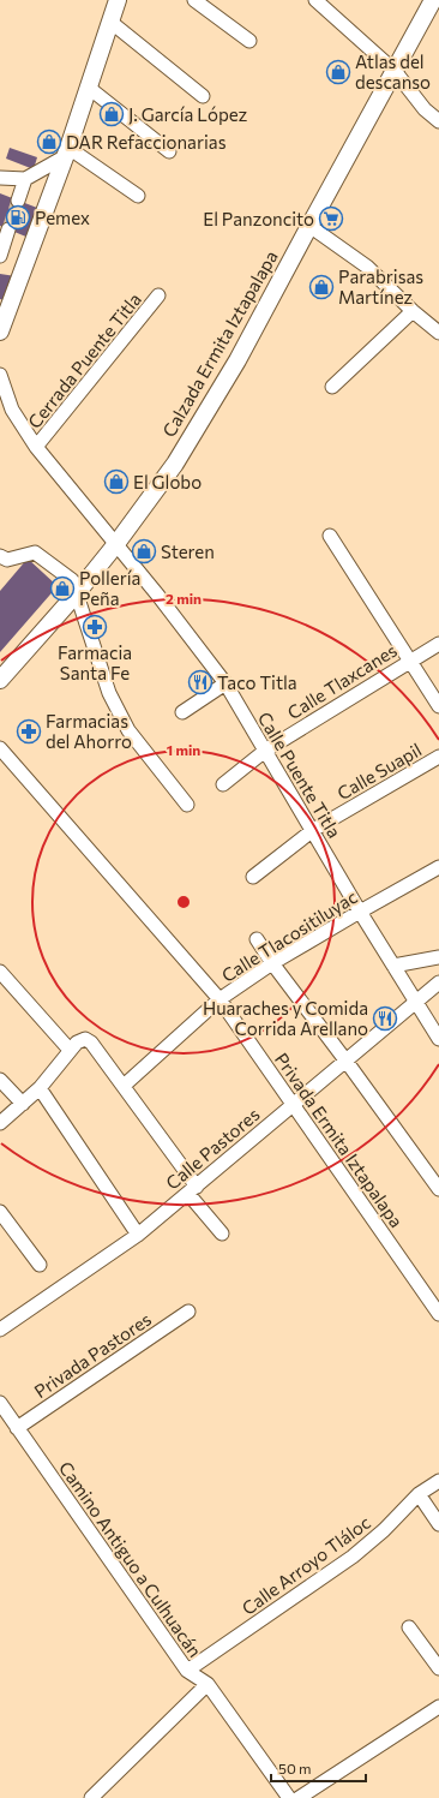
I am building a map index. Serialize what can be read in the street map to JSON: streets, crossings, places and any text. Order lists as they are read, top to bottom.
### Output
{
  "streets": {
    "main road": ["Calzada Ermita Iztapalapa"],
    "street": [
      "Cerrada Puente Titla",
      "Calle Tlaxcanes",
      "Calle Suapil",
      "Calle Puente Titla",
      "Calle Tlacositiluyac",
      "Privada Ermita Iztapalapa",
      "Calle Pastores",
      "Privada Pastores",
      "Camino Antiguo a Culhuacán",
      "Calle Arroyo Tláloc"
    ]
  },
  "crossings": [
    ["Calzada Ermita Iztapalapa", "Calle Puente Titla"],
    ["Cerrada Puente Titla", "Calle Puente Titla"],
    ["Calle Tlaxcanes", "Calle Puente Titla"],
    ["Calle Suapil", "Calle Puente Titla"],
    ["Calle Puente Titla", "Calle Tlacositiluyac"],
    ["Calle Puente Titla", "Calle Pastores"],
    ["Calle Tlacositiluyac", "Privada Ermita Iztapalapa"],
    ["Privada Ermita Iztapalapa", "Calle Pastores"],
    ["Privada Pastores", "Camino Antiguo a Culhuacán"],
    ["Camino Antiguo a Culhuacán", "Calle Arroyo Tláloc"]
  ],
  "places": {
    "shop": [
      "Atlas del descanso",
      "J. García López",
      "DAR Refaccionarias",
      "Parabrisas Martínez",
      "El Globo",
      "Steren",
      "Pollería Peña"
    ],
    "fuel station": ["Pemex"],
    "supermarket": ["El Panzoncito"],
    "pharmacy": ["Farmacia Santa Fe", "Farmacias del Ahorro"],
    "restaurant": ["Taco Titla", "Huaraches y Comida Corrida Arellano"]
  },
  "scale_bar": "50 m",
  "rings": ["2 min", "1 min"]
}
